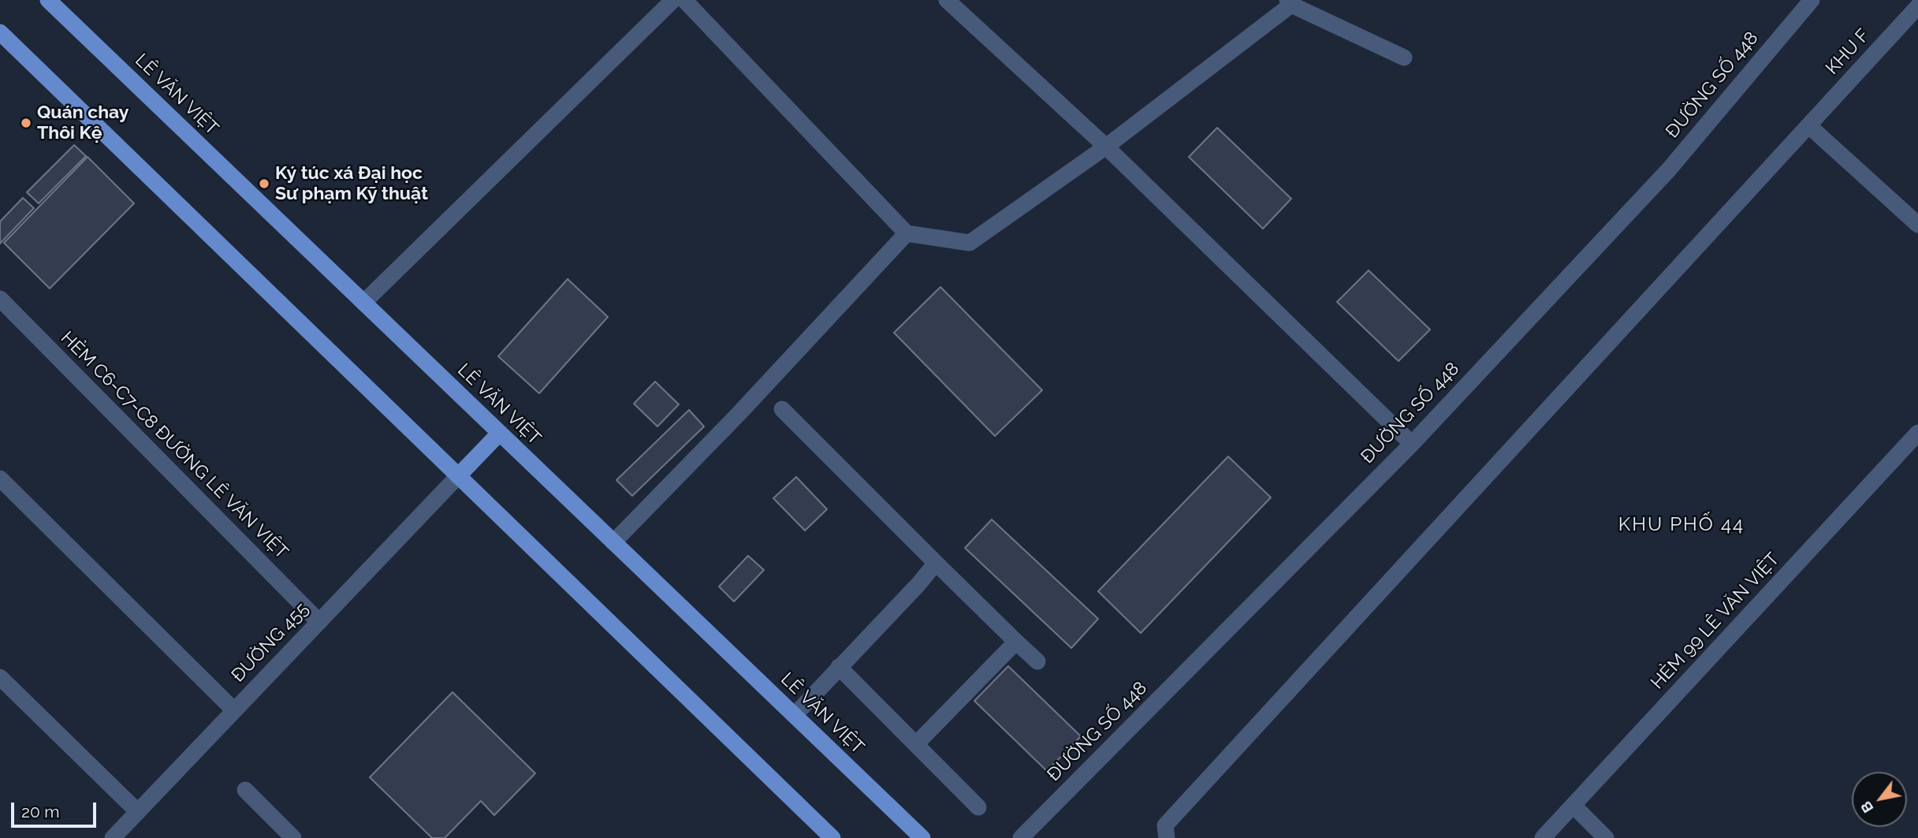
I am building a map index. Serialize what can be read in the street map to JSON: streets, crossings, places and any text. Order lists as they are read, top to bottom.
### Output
{
  "streets": {
    "main road": ["LÊ VĂN VIỆT"],
    "street": [
      "KHU F",
      "ĐƯỜNG SỐ 448",
      "HẺM C6-C7-C8 ĐƯỜNG LÊ VĂN VIỆT",
      "HẺM 99 LÊ VĂN VIỆT",
      "ĐƯỜNG 455"
    ]
  },
  "crossings": [
    ["HẺM C6-C7-C8 ĐƯỜNG LÊ VĂN VIỆT", "ĐƯỜNG 455"]
  ],
  "districts": ["KHU PHỐ 44"],
  "places": ["Quán chay Thôi Kệ", "Ký túc xá Đại học Sư phạm Kỹ thuật"],
  "scale_bar": "20 m",
  "north": "bottom left"
}
